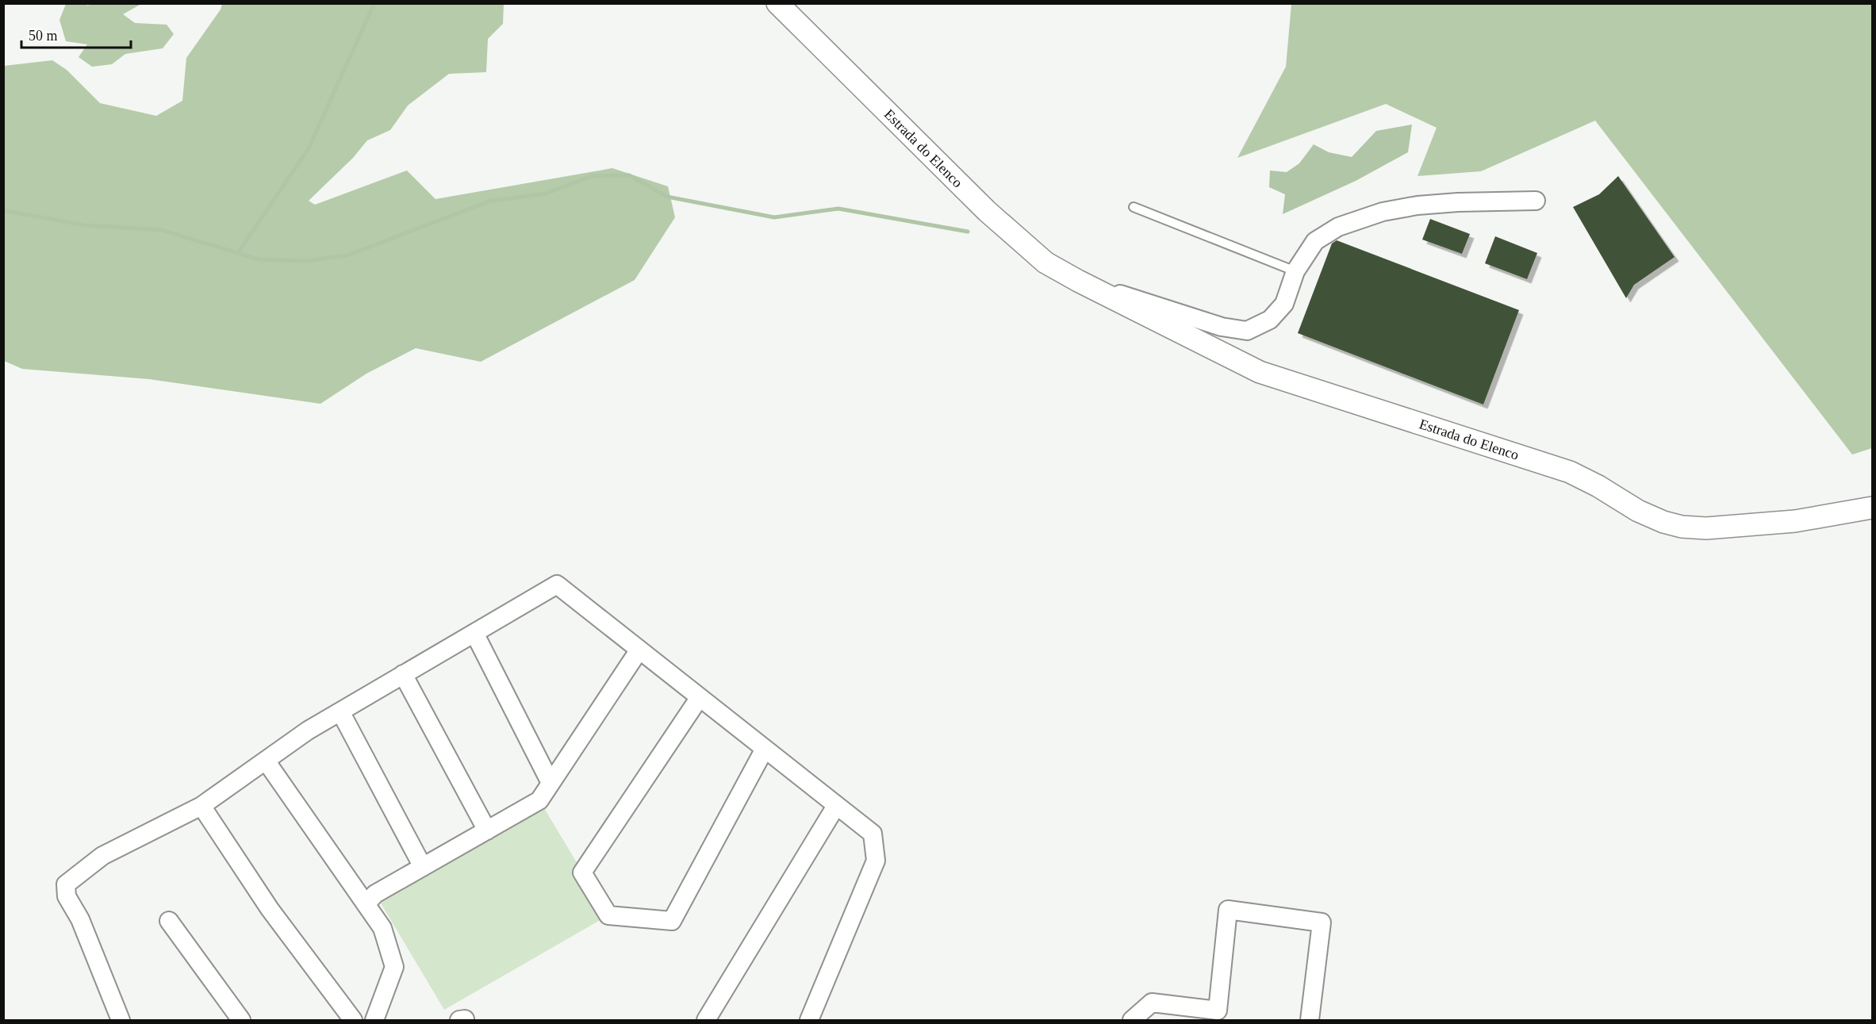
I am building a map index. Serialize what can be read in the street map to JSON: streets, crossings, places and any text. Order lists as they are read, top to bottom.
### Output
{
  "streets": {
    "street": ["Estrada do Elenco"]
  },
  "scale_bar": "50 m"
}
